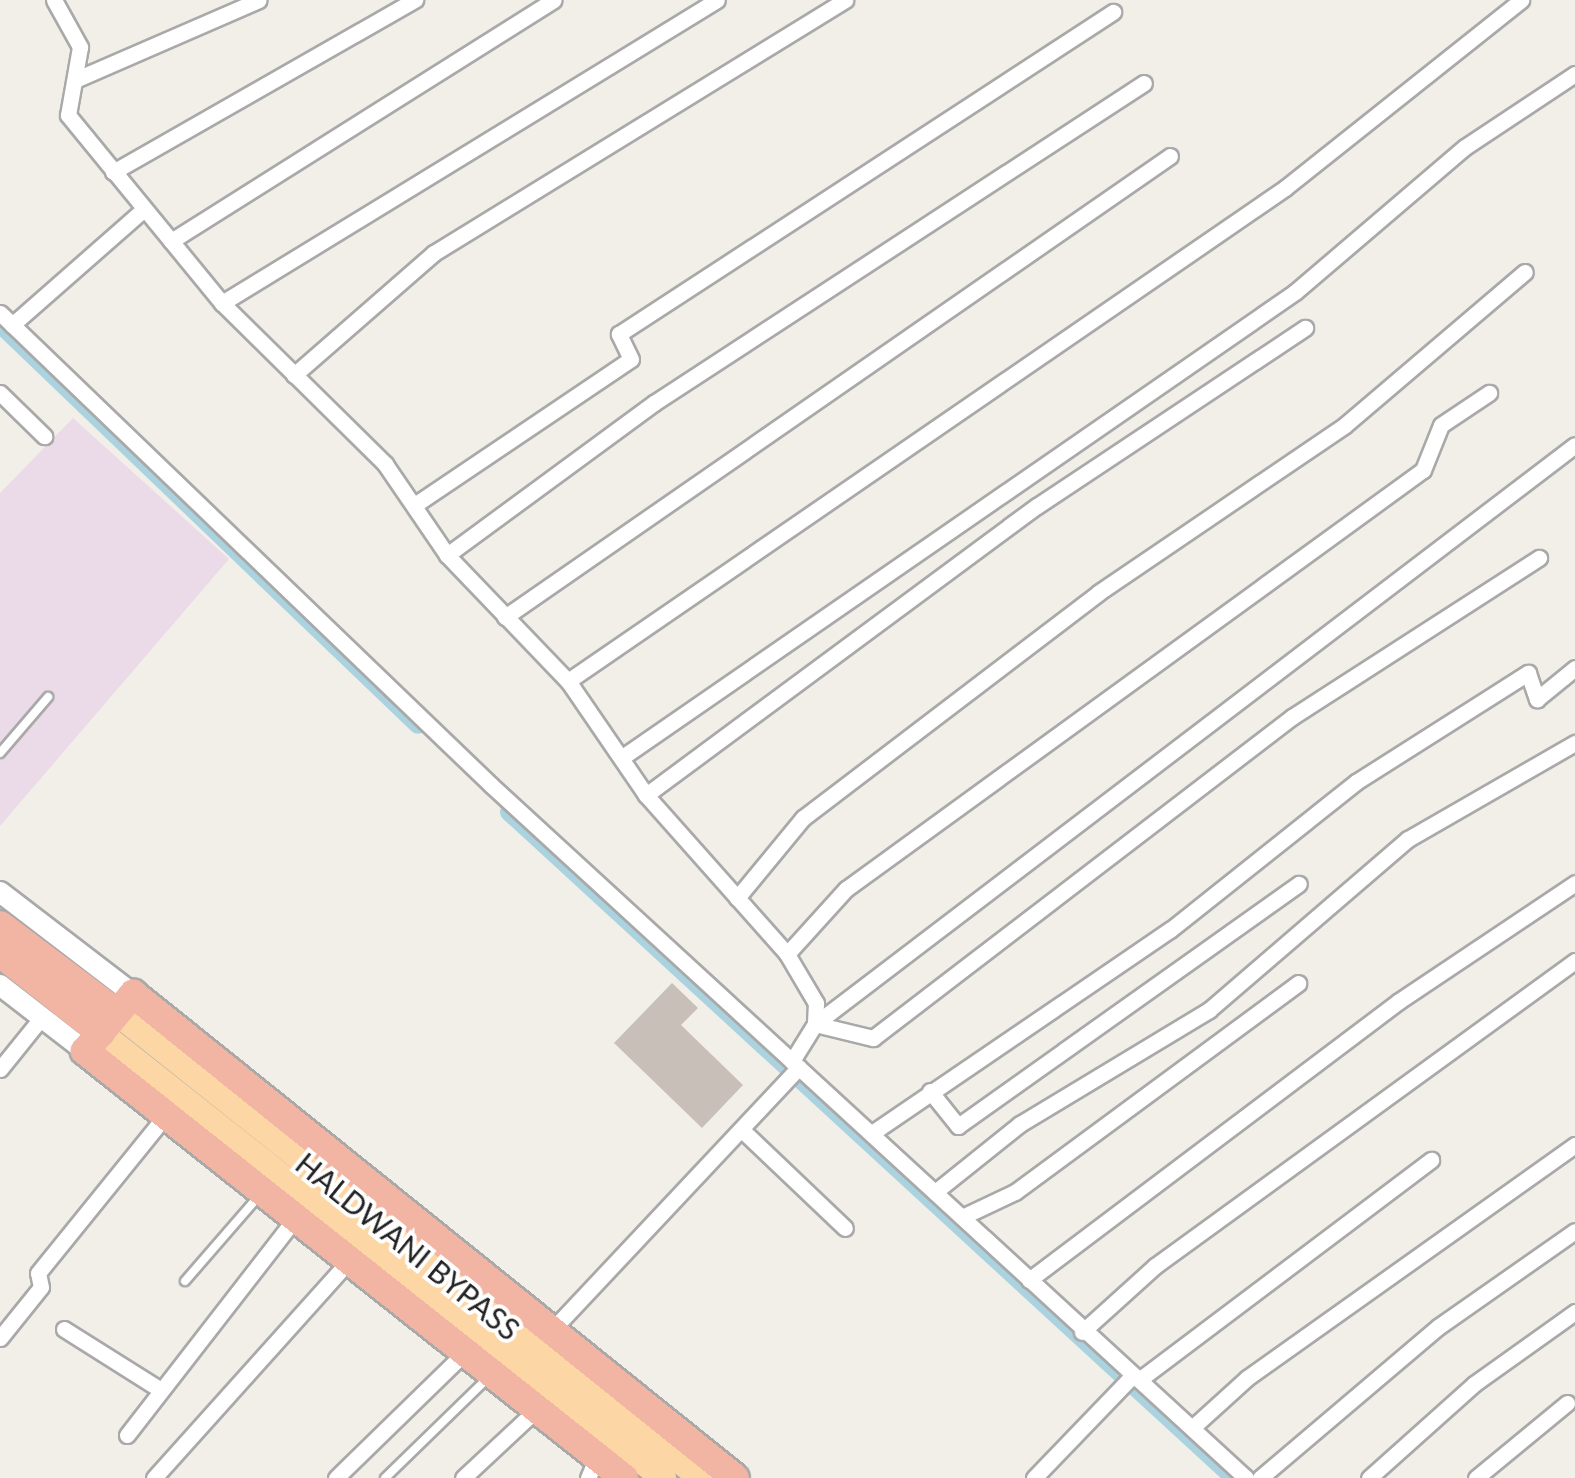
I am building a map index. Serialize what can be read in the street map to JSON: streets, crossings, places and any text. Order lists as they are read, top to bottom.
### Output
{
  "streets": {
    "main road": ["HALDWANI BYPASS"]
  }
}
